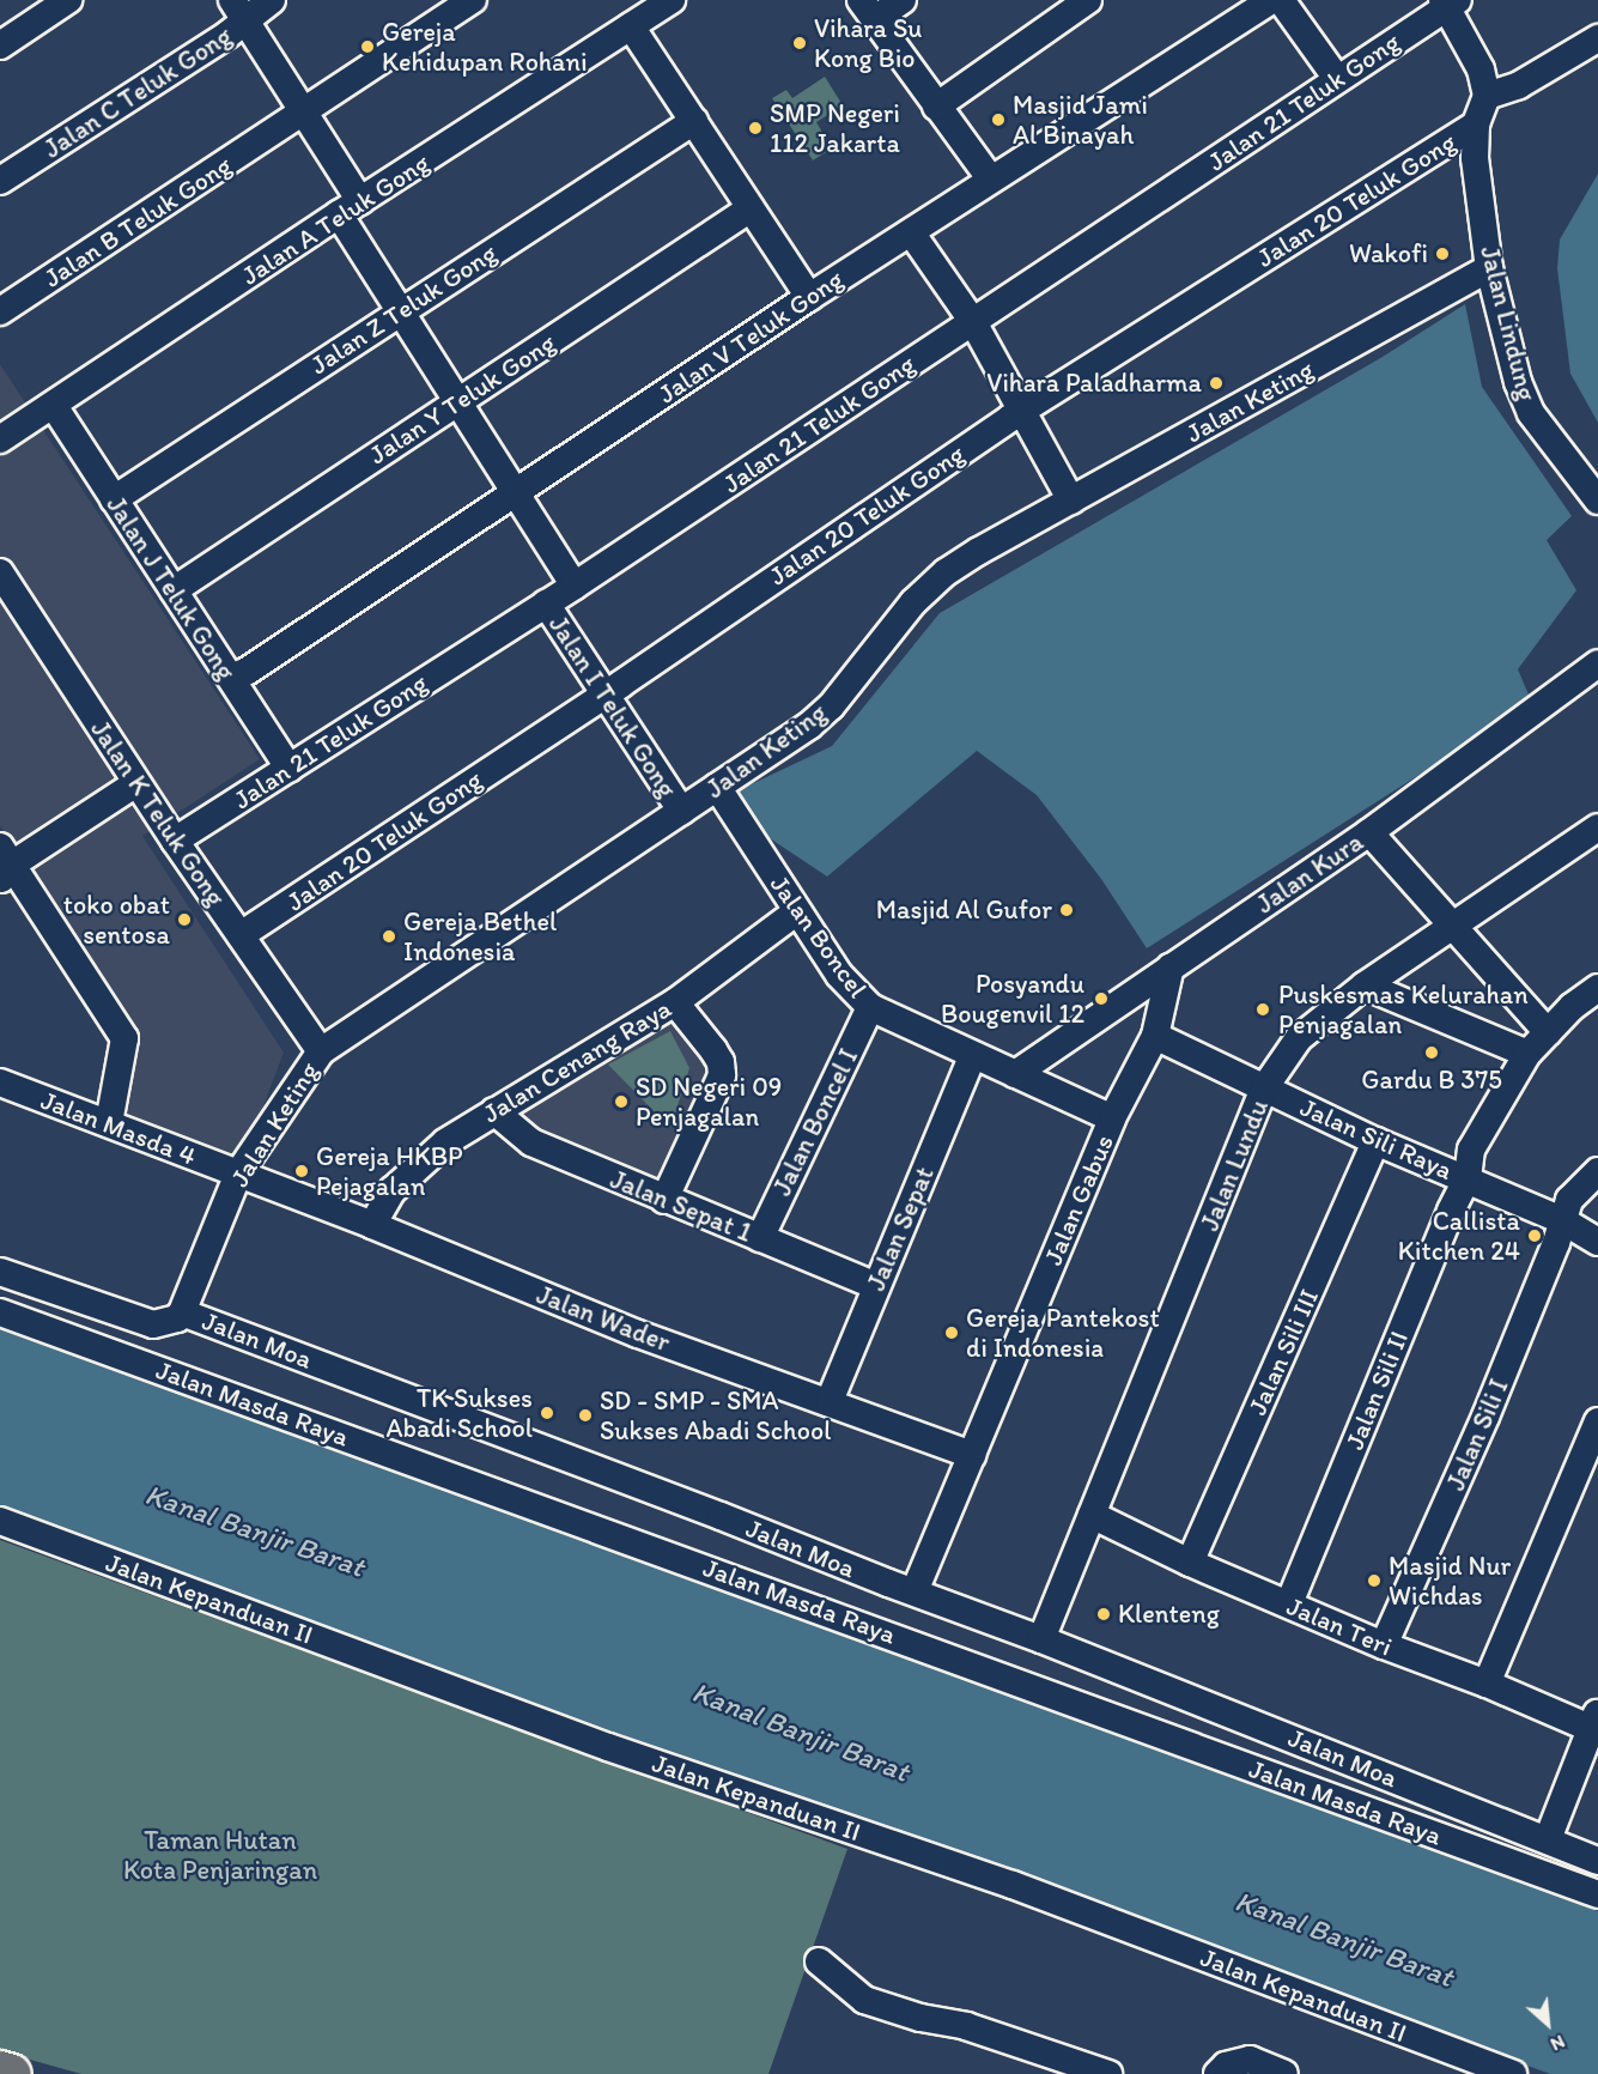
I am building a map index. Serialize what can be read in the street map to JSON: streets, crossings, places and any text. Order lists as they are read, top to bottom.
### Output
{
  "streets": {
    "street": [
      "Jalan C Teluk Gong",
      "Jalan 21 Teluk Gong",
      "Jalan 20 Teluk Gong",
      "Jalan A Teluk Gong",
      "Jalan B Teluk Gong",
      "Jalan Z Teluk Gong",
      "Jalan Lindung",
      "Jalan V Teluk Gong",
      "Jalan Y Teluk Gong",
      "Jalan Keting",
      "Jalan J Teluk Gong",
      "Jalan I Teluk Gong",
      "Jalan K Teluk Gong",
      "Jalan Kura",
      "Jalan Boncel",
      "Jalan Cenang Raya",
      "Jalan Boncel I",
      "Jalan Masda 4",
      "Jalan Sili Raya",
      "Jalan Lundu",
      "Jalan Gabus",
      "Jalan Sepat 1",
      "Jalan Sepat",
      "Jalan Wader",
      "Jalan Moa",
      "Jalan Sili III",
      "Jalan Sili II",
      "Jalan Masda Raya",
      "Jalan Sili I",
      "Jalan Kepanduan II",
      "Jalan Teri"
    ]
  },
  "crossings": [
    ["Jalan C Teluk Gong", "Jalan I Teluk Gong"],
    ["Jalan 21 Teluk Gong", "Jalan J Teluk Gong"],
    ["Jalan 21 Teluk Gong", "Jalan I Teluk Gong"],
    ["Jalan 21 Teluk Gong", "Jalan K Teluk Gong"],
    ["Jalan 20 Teluk Gong", "Jalan Lindung"],
    ["Jalan 20 Teluk Gong", "Jalan I Teluk Gong"],
    ["Jalan 20 Teluk Gong", "Jalan K Teluk Gong"],
    ["Jalan A Teluk Gong", "Jalan J Teluk Gong"],
    ["Jalan A Teluk Gong", "Jalan I Teluk Gong"],
    ["Jalan B Teluk Gong", "Jalan I Teluk Gong"],
    ["Jalan Z Teluk Gong", "Jalan J Teluk Gong"],
    ["Jalan Z Teluk Gong", "Jalan I Teluk Gong"],
    ["Jalan Lindung", "Jalan Keting"],
    ["Jalan V Teluk Gong", "Jalan J Teluk Gong"],
    ["Jalan V Teluk Gong", "Jalan I Teluk Gong"],
    ["Jalan Y Teluk Gong", "Jalan J Teluk Gong"],
    ["Jalan Y Teluk Gong", "Jalan I Teluk Gong"],
    ["Jalan Keting", "Jalan I Teluk Gong"],
    ["Jalan Keting", "Jalan K Teluk Gong"],
    ["Jalan Keting", "Jalan Boncel"],
    ["Jalan Keting", "Jalan Masda 4"],
    ["Jalan Keting", "Jalan Wader"],
    ["Jalan Keting", "Jalan Moa"],
    ["Jalan Kura", "Jalan Boncel"],
    ["Jalan Kura", "Jalan Gabus"],
    ["Jalan Boncel", "Jalan Cenang Raya"],
    ["Jalan Boncel", "Jalan Boncel I"],
    ["Jalan Boncel", "Jalan Gabus"],
    ["Jalan Boncel", "Jalan Sepat"],
    ["Jalan Cenang Raya", "Jalan Sepat 1"],
    ["Jalan Cenang Raya", "Jalan Wader"],
    ["Jalan Boncel I", "Jalan Sepat 1"],
    ["Jalan Masda 4", "Jalan Wader"],
    ["Jalan Sili Raya", "Jalan Lundu"],
    ["Jalan Sili Raya", "Jalan Gabus"],
    ["Jalan Sili Raya", "Jalan Sili III"],
    ["Jalan Sili Raya", "Jalan Sili II"],
    ["Jalan Sili Raya", "Jalan Sili I"],
    ["Jalan Lundu", "Jalan Moa"],
    ["Jalan Lundu", "Jalan Teri"],
    ["Jalan Gabus", "Jalan Wader"],
    ["Jalan Gabus", "Jalan Moa"],
    ["Jalan Sepat 1", "Jalan Sepat"],
    ["Jalan Sepat", "Jalan Wader"],
    ["Jalan Sili III", "Jalan Teri"],
    ["Jalan Sili II", "Jalan Teri"],
    ["Jalan Sili I", "Jalan Teri"]
  ],
  "water": ["Kanal Banjir Barat"],
  "parks": ["Taman Hutan Kota Penjaringan"],
  "places": [
    "Vihara Su Kong Bio",
    "Gereja Kehidupan Rohani",
    "Masjid Jami Al Binayah",
    "SMP Negeri 112 Jakarta",
    "Wakofi",
    "Vihara Paladharma",
    "Masjid Al Gufor",
    "toko obat sentosa",
    "Gereja Bethel Indonesia",
    "Posyandu Bougenvil 12",
    "Puskesmas Kelurahan Penjagalan",
    "Gardu B 375",
    "SD Negeri 09 Penjagalan",
    "Gereja HKBP Pejagalan",
    "Callista Kitchen 24",
    "Gereja Pantekost di Indonesia",
    "TK Sukses Abadi School",
    "SD - SMP - SMA Sukses Abadi School",
    "Masjid Nur Wichdas",
    "Klenteng"
  ],
  "north": "bottom right"
}
